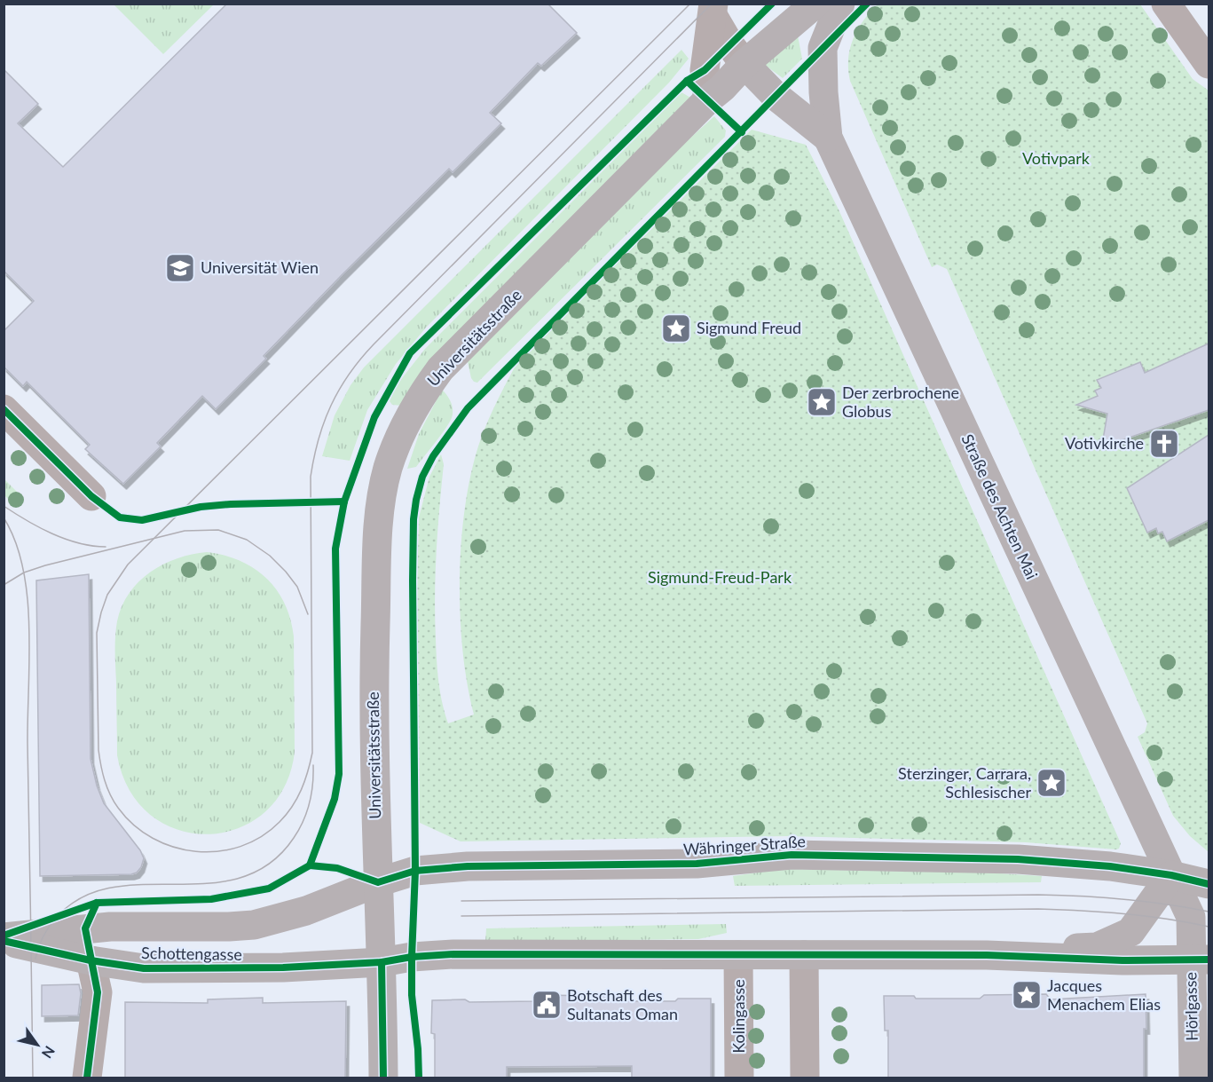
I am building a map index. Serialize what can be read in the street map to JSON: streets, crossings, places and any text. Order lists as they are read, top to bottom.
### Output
{
  "streets": {
    "main road": [
      "Universitätsstraße",
      "Straße des Achten Mai",
      "Währinger Straße",
      "Schottengasse",
      "Hörlgasse"
    ],
    "street": ["Kolingasse"]
  },
  "crossings": [
    ["Universitätsstraße", "Straße des Achten Mai"],
    ["Universitätsstraße", "Währinger Straße"],
    ["Universitätsstraße", "Schottengasse"],
    ["Straße des Achten Mai", "Währinger Straße"],
    ["Straße des Achten Mai", "Hörlgasse"],
    ["Währinger Straße", "Schottengasse"],
    ["Währinger Straße", "Hörlgasse"]
  ],
  "parks": ["Votivpark", "Sigmund-Freud-Park"],
  "places": {
    "school or university": ["Universität Wien"],
    "place": [
      "Sigmund Freud",
      "Der zerbrochene Globus",
      "Sterzinger, Carrara, Schlesischer",
      "Jacques Menachem Elias"
    ],
    "church": ["Votivkirche"],
    "public building": ["Botschaft des Sultanats Oman"]
  },
  "north": "bottom right"
}
